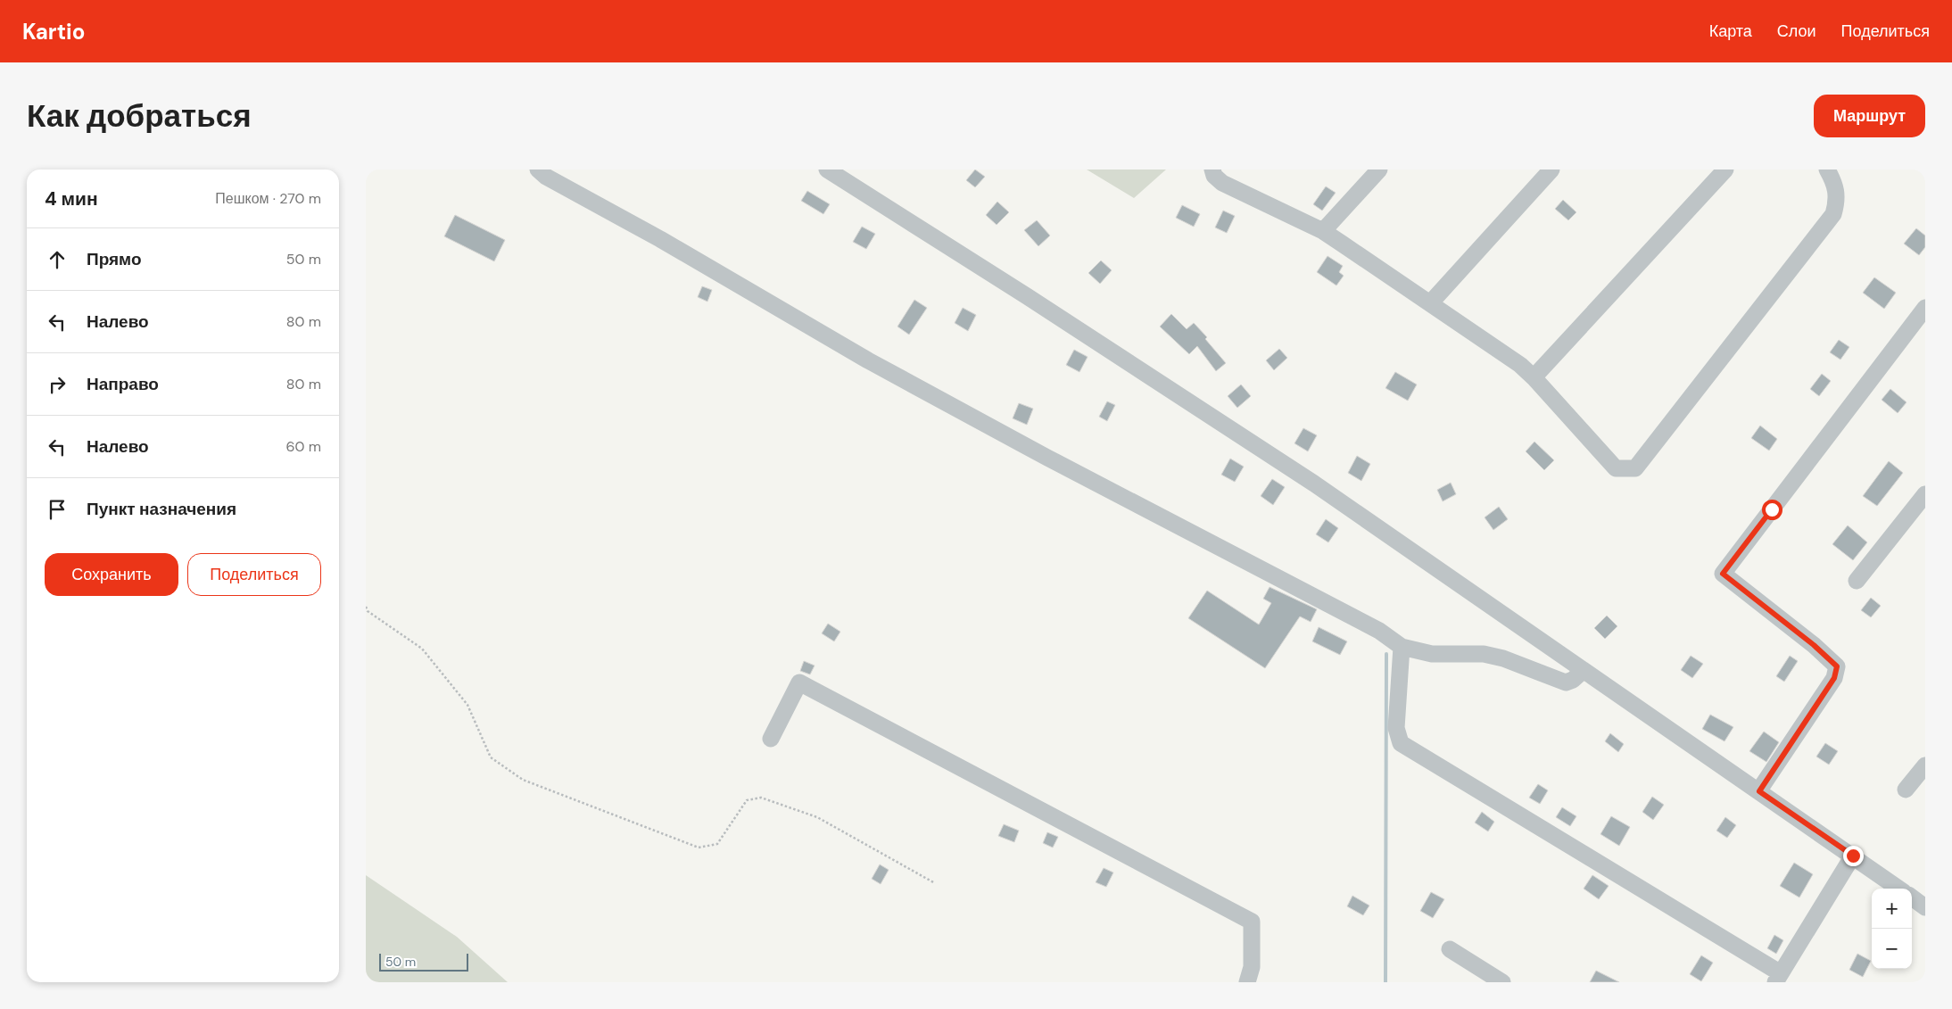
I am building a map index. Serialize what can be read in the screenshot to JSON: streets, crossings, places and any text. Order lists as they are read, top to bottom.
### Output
{
  "scale_bar": "50 m",
  "page": {
    "header": "Kartio",
    "nav": ["Карта", "Слои", "Поделиться"],
    "buttons": [
      "Маршрут",
      ["Сохранить", "Поделиться"]
    ],
    "title": "Как добраться",
    "heading": ["4 мин", "Пешком · 270 m"],
    "list": [
      ["Прямо", "50 m"],
      ["Налево", "80 m"],
      ["Направо", "80 m"],
      ["Налево", "60 m"],
      "Пункт назначения"
    ],
    "map_buttons": ["+", "−"],
    "scale": "50 m"
  }
}
